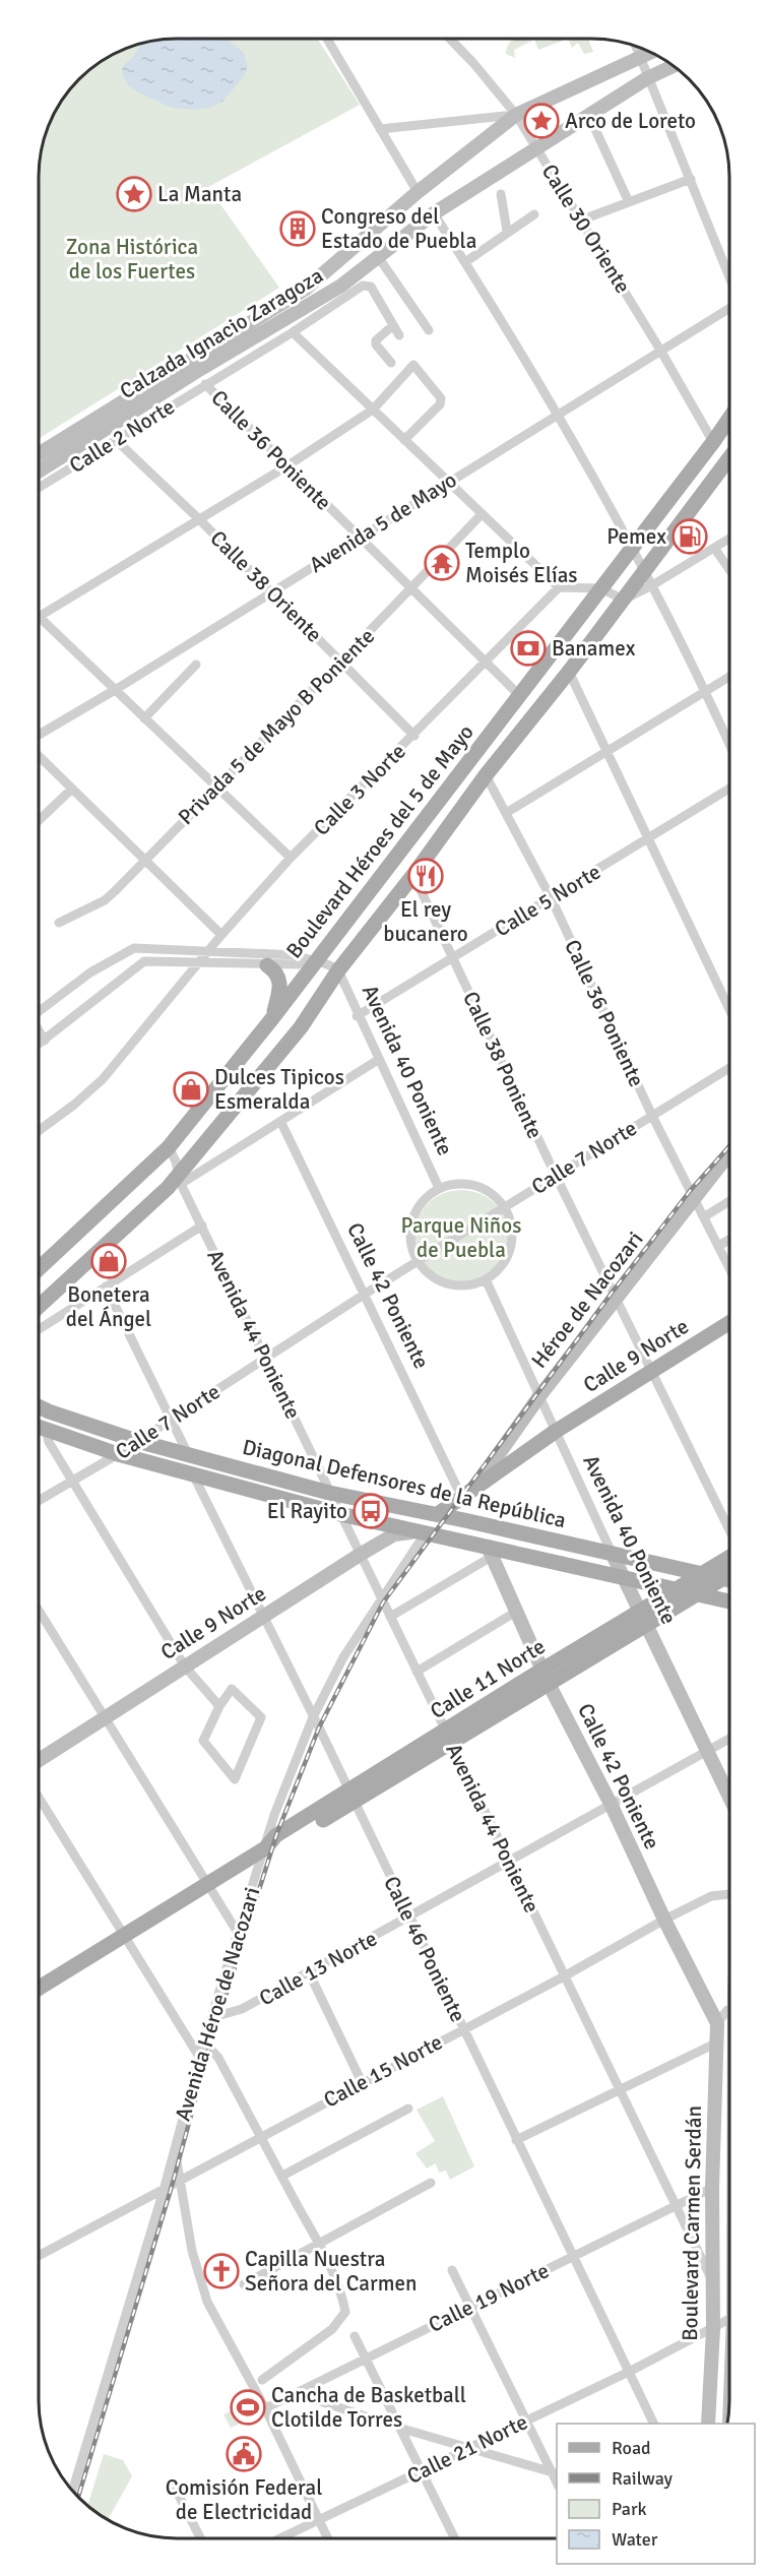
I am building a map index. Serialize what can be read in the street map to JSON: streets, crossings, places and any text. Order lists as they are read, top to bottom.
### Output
{
  "streets": {
    "main road": [
      "Calzada Ignacio Zaragoza",
      "Boulevard Héroes del 5 de Mayo",
      "Avenida 40 Poniente",
      "Calle 42 Poniente",
      "Héroe de Nacozari",
      "Calle 9 Norte",
      "Diagonal Defensores de la República",
      "Calle 11 Norte",
      "Boulevard Carmen Serdán"
    ],
    "street": [
      "Calle 30 Oriente",
      "Calle 2 Norte",
      "Calle 36 Poniente",
      "Avenida 5 de Mayo",
      "Calle 38 Oriente",
      "Privada 5 de Mayo B Poniente",
      "Calle 3 Norte",
      "Calle 5 Norte",
      "Calle 38 Poniente",
      "Calle 7 Norte",
      "Avenida 44 Poniente",
      "Calle 46 Poniente",
      "Calle 13 Norte",
      "Avenida Héroe de Nacozari",
      "Calle 15 Norte",
      "Calle 19 Norte",
      "Calle 21 Norte"
    ]
  },
  "crossings": [
    ["Calle 30 Oriente", "Calzada Ignacio Zaragoza"],
    ["Calle 30 Oriente", "Avenida 5 de Mayo"],
    ["Calle 30 Oriente", "Boulevard Héroes del 5 de Mayo"],
    ["Calzada Ignacio Zaragoza", "Calle 2 Norte"],
    ["Calle 2 Norte", "Calle 36 Poniente"],
    ["Calle 2 Norte", "Calle 38 Oriente"],
    ["Calle 36 Poniente", "Avenida 5 de Mayo"],
    ["Calle 36 Poniente", "Privada 5 de Mayo B Poniente"],
    ["Calle 36 Poniente", "Calle 3 Norte"],
    ["Calle 36 Poniente", "Boulevard Héroes del 5 de Mayo"],
    ["Calle 36 Poniente", "Calle 5 Norte"],
    ["Calle 36 Poniente", "Calle 7 Norte"],
    ["Calle 36 Poniente", "Héroe de Nacozari"],
    ["Avenida 5 de Mayo", "Calle 38 Oriente"],
    ["Calle 38 Oriente", "Privada 5 de Mayo B Poniente"],
    ["Calle 38 Oriente", "Calle 3 Norte"],
    ["Boulevard Héroes del 5 de Mayo", "Calle 38 Poniente"],
    ["Boulevard Héroes del 5 de Mayo", "Avenida 40 Poniente"],
    ["Boulevard Héroes del 5 de Mayo", "Avenida 44 Poniente"],
    ["Calle 5 Norte", "Calle 38 Poniente"],
    ["Calle 5 Norte", "Avenida 40 Poniente"],
    ["Calle 38 Poniente", "Calle 7 Norte"],
    ["Calle 38 Poniente", "Héroe de Nacozari"],
    ["Calle 38 Poniente", "Calle 9 Norte"],
    ["Avenida 40 Poniente", "Héroe de Nacozari"],
    ["Avenida 40 Poniente", "Calle 9 Norte"],
    ["Avenida 40 Poniente", "Diagonal Defensores de la República"],
    ["Avenida 40 Poniente", "Calle 11 Norte"],
    ["Avenida 40 Poniente", "Calle 13 Norte"],
    ["Calle 7 Norte", "Calle 42 Poniente"],
    ["Calle 7 Norte", "Avenida 44 Poniente"],
    ["Calle 7 Norte", "Diagonal Defensores de la República"],
    ["Calle 42 Poniente", "Diagonal Defensores de la República"],
    ["Calle 42 Poniente", "Calle 11 Norte"],
    ["Calle 42 Poniente", "Calle 13 Norte"],
    ["Calle 42 Poniente", "Calle 15 Norte"],
    ["Calle 42 Poniente", "Boulevard Carmen Serdán"],
    ["Héroe de Nacozari", "Calle 9 Norte"],
    ["Avenida 44 Poniente", "Calle 9 Norte"],
    ["Avenida 44 Poniente", "Diagonal Defensores de la República"],
    ["Avenida 44 Poniente", "Calle 11 Norte"],
    ["Avenida 44 Poniente", "Calle 13 Norte"],
    ["Avenida 44 Poniente", "Avenida Héroe de Nacozari"],
    ["Avenida 44 Poniente", "Calle 15 Norte"],
    ["Avenida 44 Poniente", "Boulevard Carmen Serdán"],
    ["Avenida 44 Poniente", "Calle 19 Norte"],
    ["Calle 9 Norte", "Diagonal Defensores de la República"],
    ["Calle 9 Norte", "Calle 46 Poniente"],
    ["Calle 9 Norte", "Avenida Héroe de Nacozari"],
    ["Diagonal Defensores de la República", "Calle 11 Norte"],
    ["Diagonal Defensores de la República", "Calle 46 Poniente"],
    ["Diagonal Defensores de la República", "Avenida Héroe de Nacozari"],
    ["Calle 11 Norte", "Calle 46 Poniente"],
    ["Calle 11 Norte", "Avenida Héroe de Nacozari"],
    ["Calle 46 Poniente", "Calle 13 Norte"],
    ["Calle 46 Poniente", "Avenida Héroe de Nacozari"],
    ["Calle 46 Poniente", "Calle 15 Norte"],
    ["Calle 46 Poniente", "Calle 19 Norte"],
    ["Calle 46 Poniente", "Calle 21 Norte"],
    ["Calle 13 Norte", "Avenida Héroe de Nacozari"],
    ["Avenida Héroe de Nacozari", "Calle 15 Norte"],
    ["Boulevard Carmen Serdán", "Calle 19 Norte"],
    ["Boulevard Carmen Serdán", "Calle 21 Norte"]
  ],
  "parks": ["Zona Histórica de los Fuertes", "Parque Niños de Puebla"],
  "places": {
    "place": ["Arco de Loreto", "La Manta"],
    "building": ["Congreso del Estado de Puebla"],
    "fuel station": ["Pemex"],
    "temple": ["Templo Moisés Elías"],
    "bank": ["Banamex"],
    "restaurant": ["El rey bucanero"],
    "shop": ["Dulces Tipicos Esmeralda", "Bonetera del Ángel"],
    "bus stop": ["El Rayito"],
    "church": ["Capilla Nuestra Señora del Carmen"],
    "sports": ["Cancha de Basketball Clotilde Torres"],
    "public building": ["Comisión Federal de Electricidad"]
  },
  "legend": [
    "Road",
    "Railway",
    "Park",
    "Water"
  ]
}
